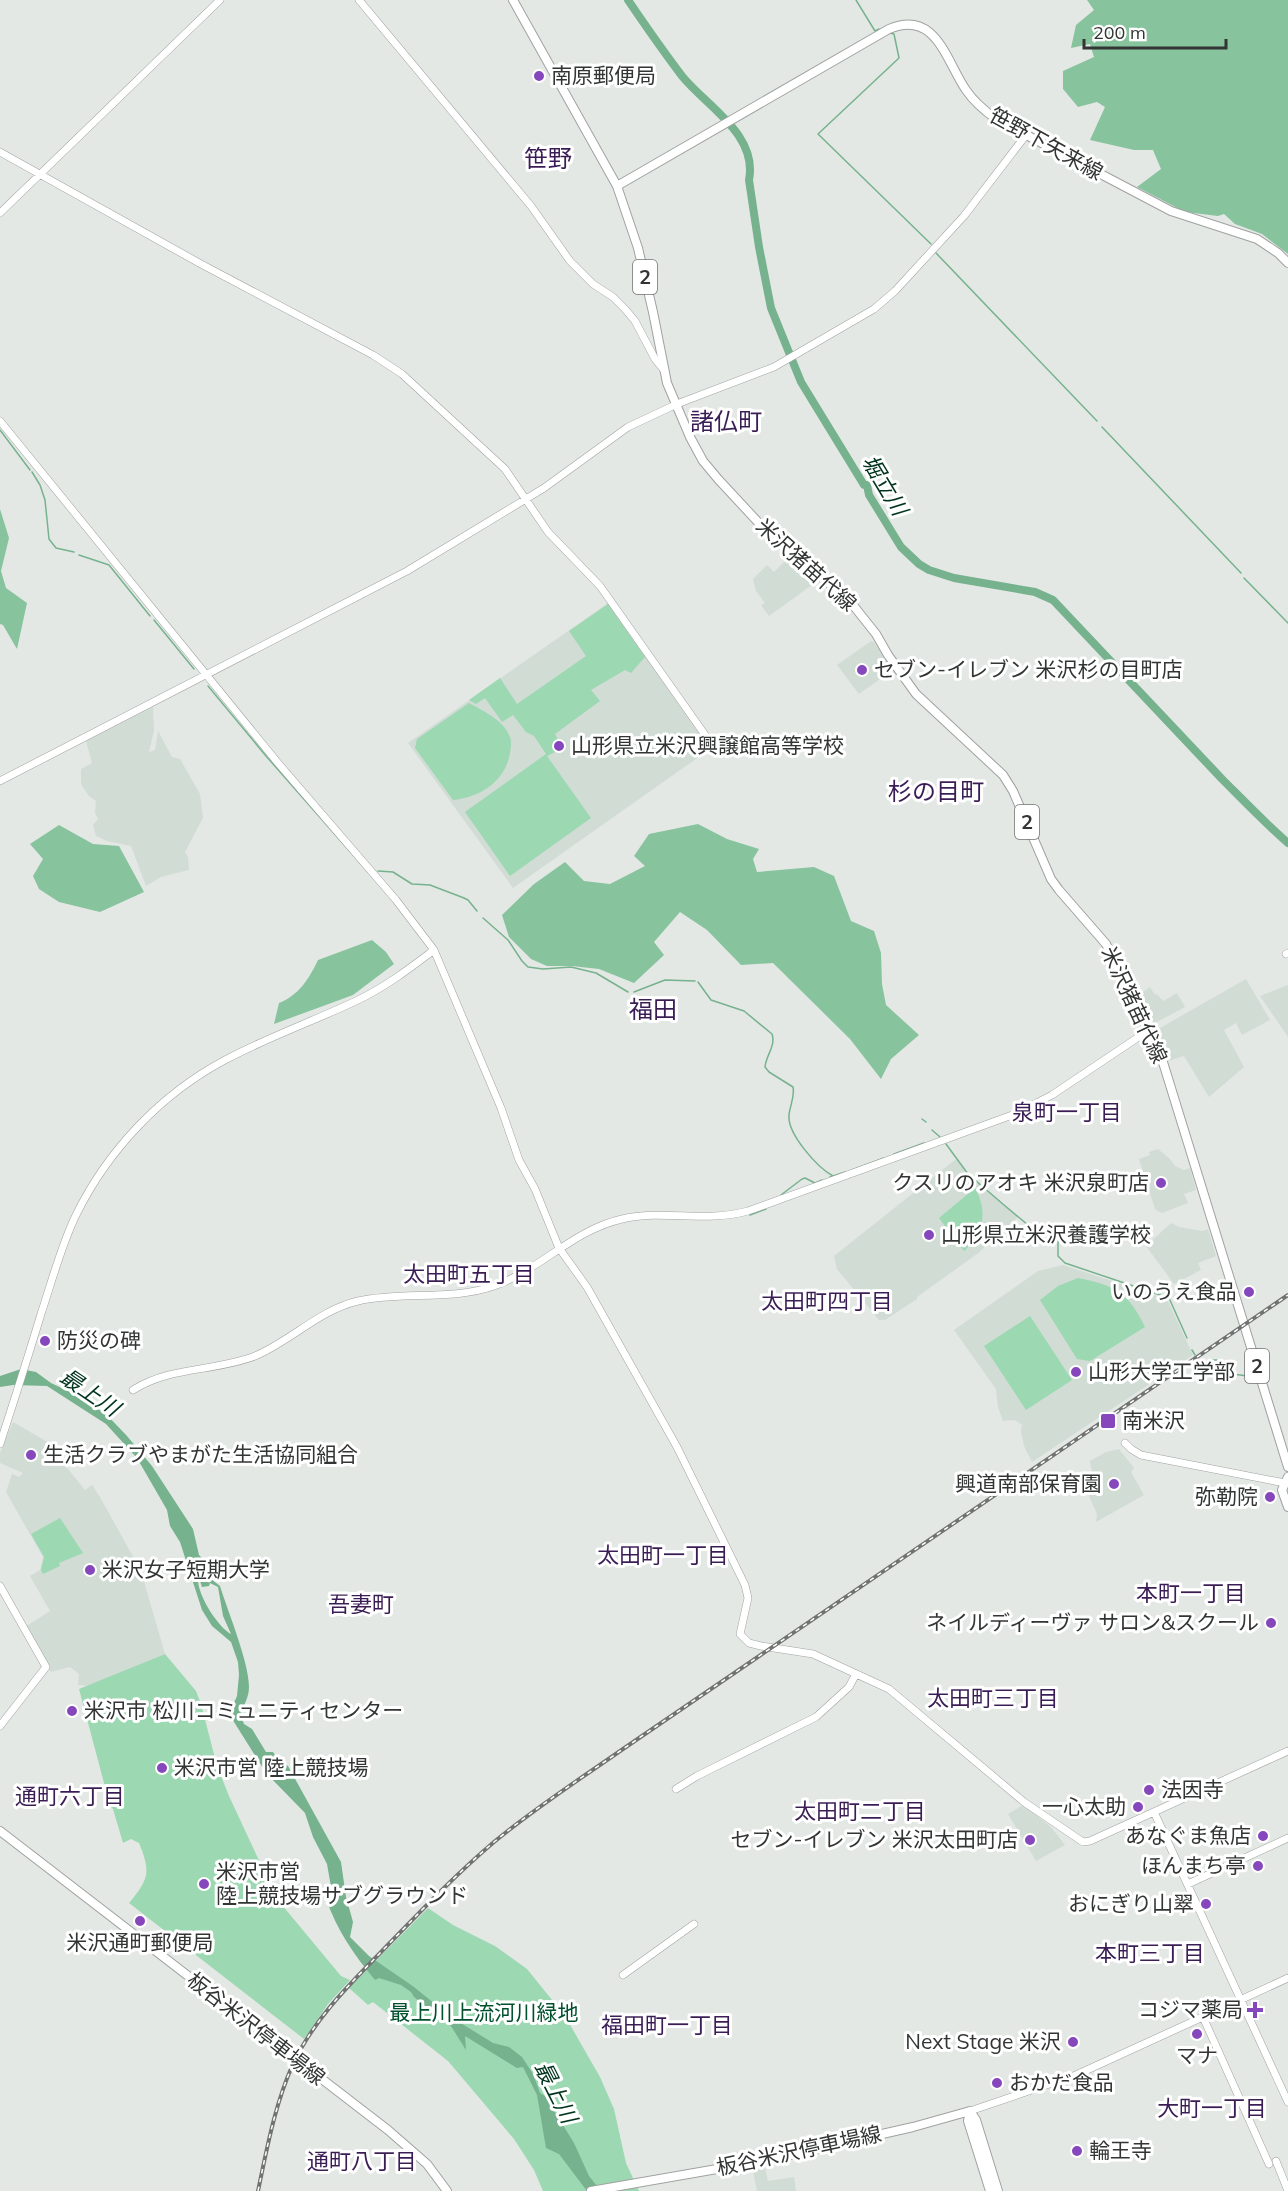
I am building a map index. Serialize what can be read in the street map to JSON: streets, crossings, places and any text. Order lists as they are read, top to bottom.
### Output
{
  "streets": {
    "main road": [
      "笹野下矢来線",
      "2",
      "米沢猪苗代線",
      "板谷米沢停車場線"
    ]
  },
  "crossings": [
    ["笹野下矢来線", "米沢猪苗代線"]
  ],
  "districts": [
    "笹野",
    "諸仏町",
    "杉の目町",
    "福田",
    "泉町一丁目",
    "太田町五丁目",
    "太田町四丁目",
    "太田町一丁目",
    "本町一丁目",
    "吾妻町",
    "太田町三丁目",
    "通町六丁目",
    "太田町二丁目",
    "本町三丁目",
    "福田町一丁目",
    "大町一丁目",
    "通町八丁目"
  ],
  "water": ["堀立川", "最上川"],
  "parks": ["最上川上流河川緑地"],
  "places": {
    "other": [
      "南原郵便局",
      "セブン-イレブン 米沢杉の目町店",
      "山形県立米沢興譲館高等学校",
      "クスリのアオキ 米沢泉町店",
      "山形県立米沢養護学校",
      "いのうえ食品",
      "防災の碑",
      "山形大学工学部",
      "生活クラブやまがた生活協同組合",
      "興道南部保育園",
      "弥勒院",
      "米沢女子短期大学",
      "ネイルディーヴァ サロン&スクール",
      "米沢市 松川コミュニティセンター",
      "米沢市営 陸上競技場",
      "法因寺",
      "一心太助",
      "あなぐま魚店",
      "セブン-イレブン 米沢太田町店",
      "ほんまち亭",
      "米沢市営 陸上競技場サブグラウンド",
      "おにぎり山翠",
      "米沢通町郵便局",
      "マナ",
      "Next Stage 米沢",
      "おかだ食品",
      "輪王寺"
    ],
    "transit": ["南米沢"],
    "health": ["コジマ薬局"]
  },
  "scale_bar": "200 m"
}
